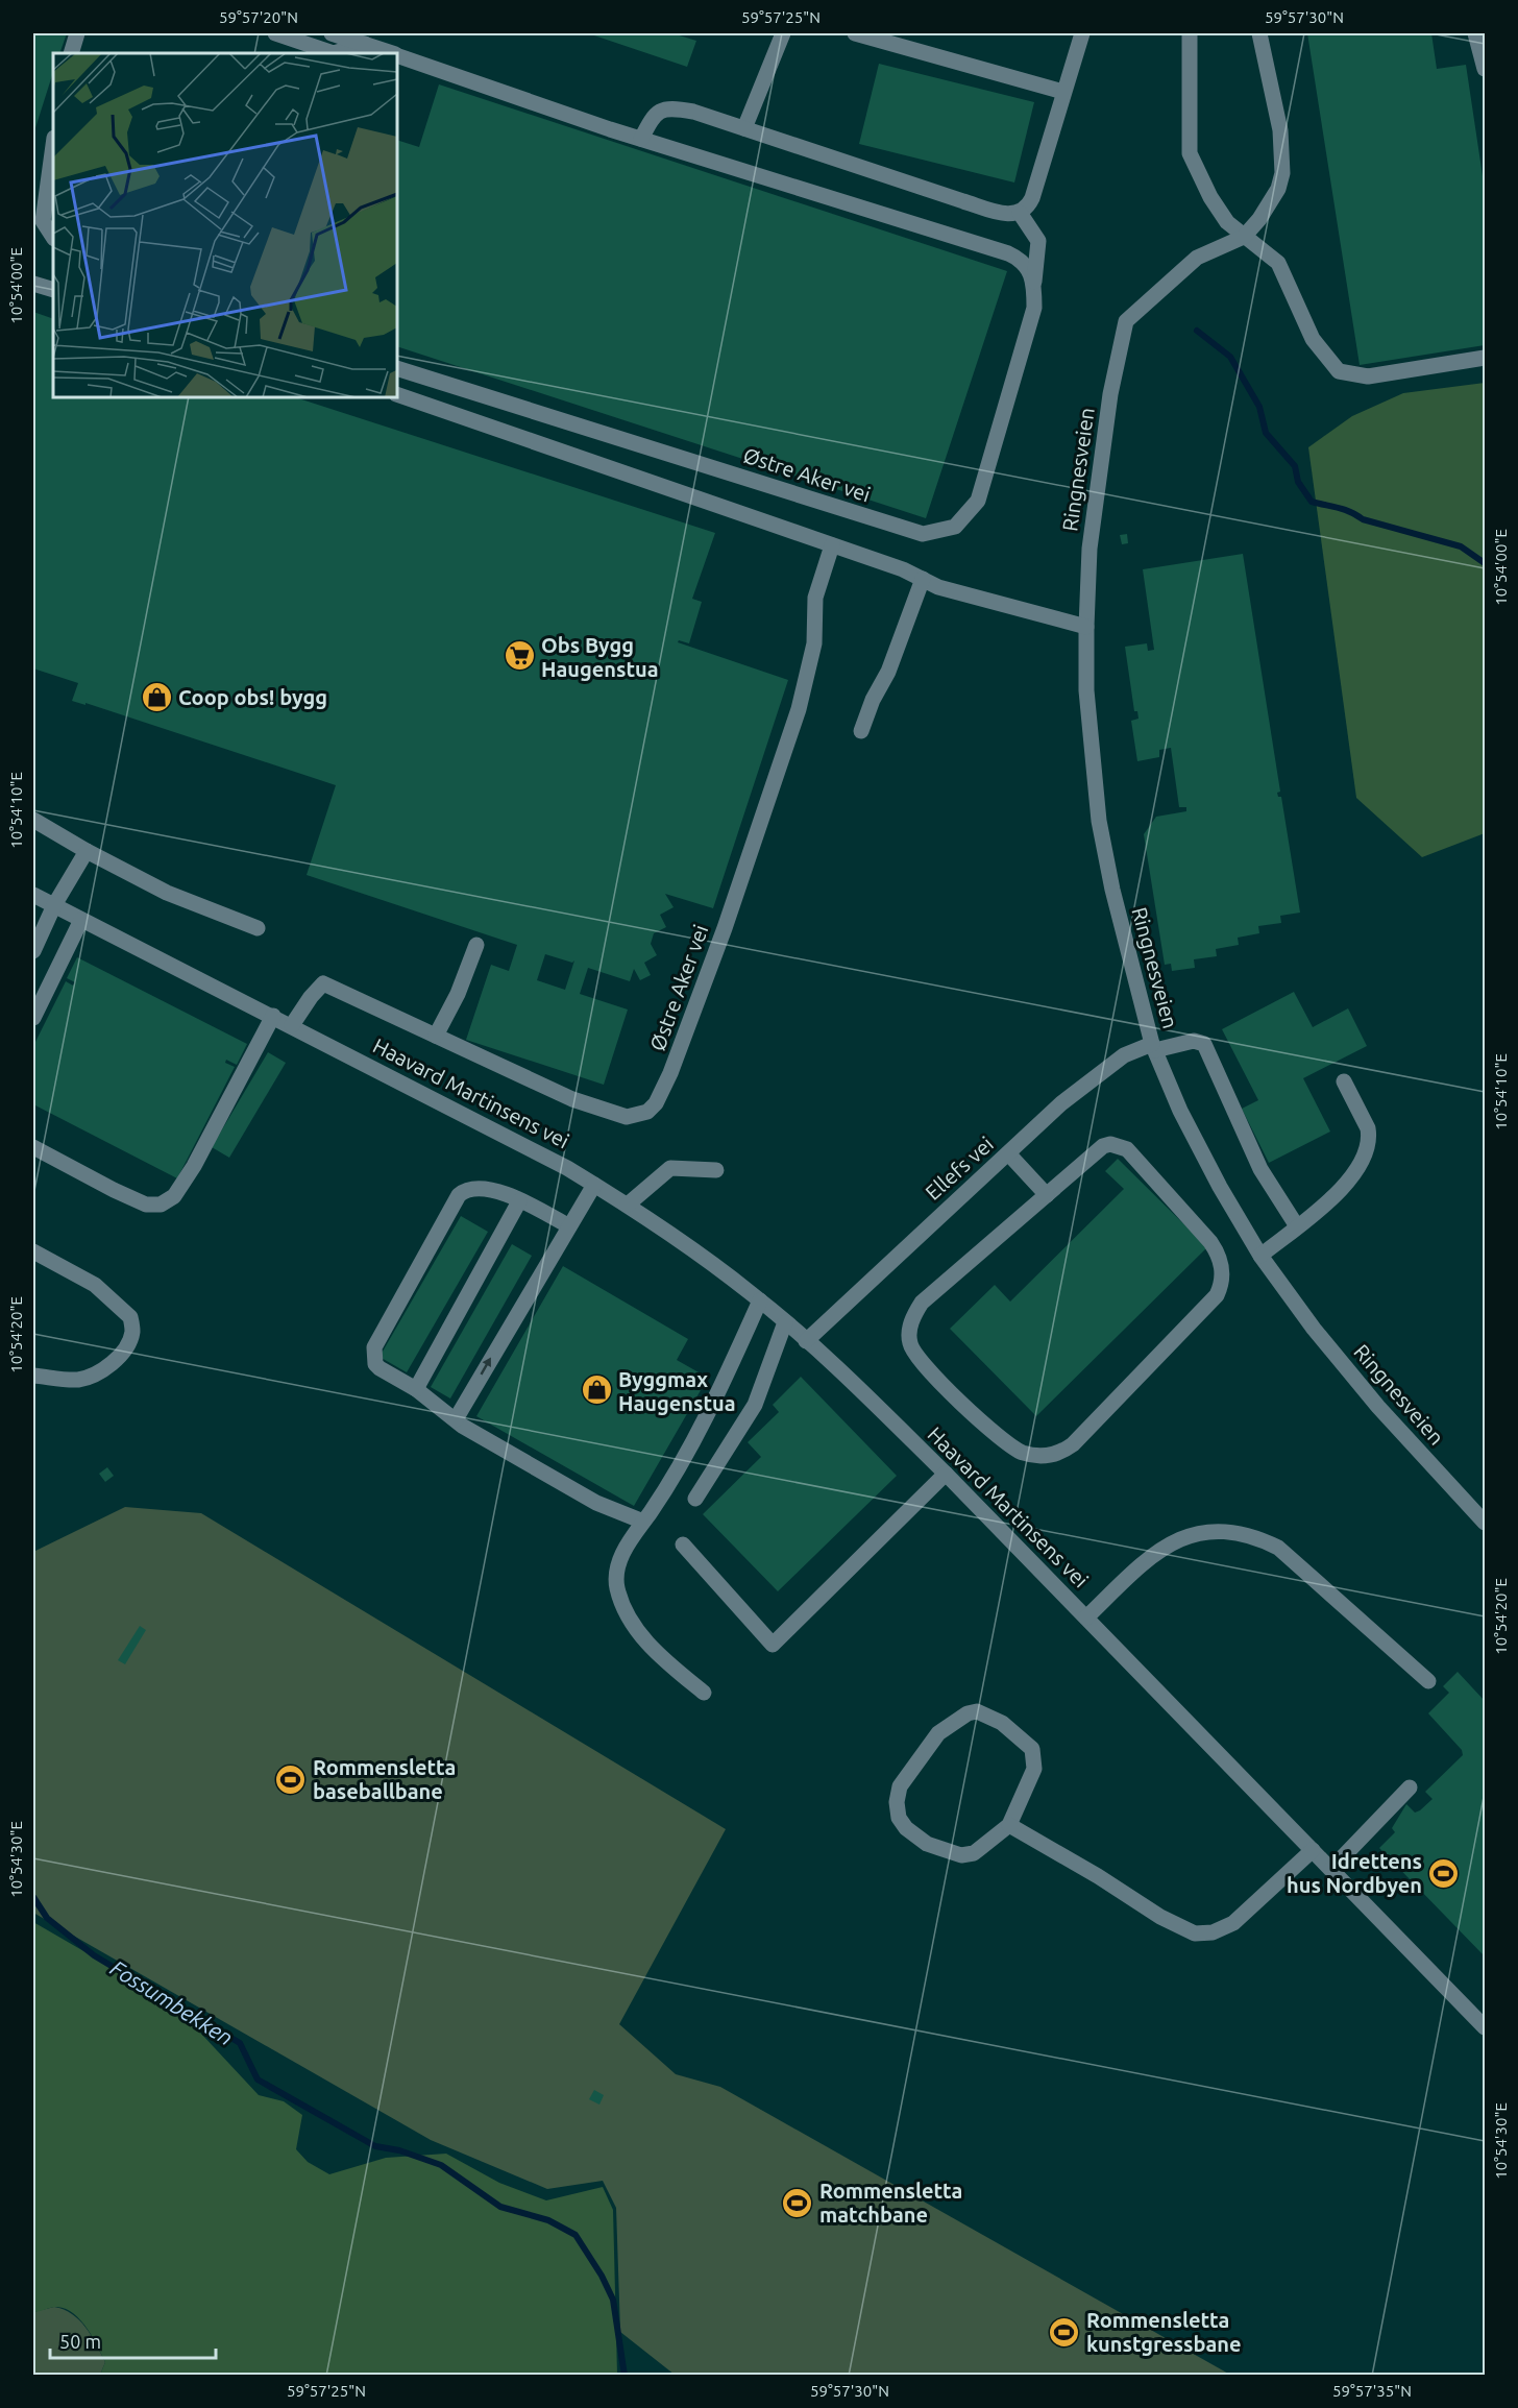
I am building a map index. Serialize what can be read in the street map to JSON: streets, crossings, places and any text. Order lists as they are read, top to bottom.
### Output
{
  "streets": {
    "street": [
      "Ringnesveien",
      "Østre Aker vei",
      "Haavard Martinsens vei",
      "Ellefs vei"
    ]
  },
  "crossings": [
    ["Ringnesveien", "Ellefs vei"],
    ["Østre Aker vei", "Haavard Martinsens vei"],
    ["Haavard Martinsens vei", "Ellefs vei"]
  ],
  "water": ["Fossumbekken"],
  "places": {
    "supermarket": ["Obs Bygg Haugenstua"],
    "shop": ["Coop obs! bygg", "Byggmax Haugenstua"],
    "sports": [
      "Rommensletta baseballbane",
      "Idrettens hus Nordbyen",
      "Rommensletta matchbane",
      "Rommensletta kunstgressbane"
    ]
  },
  "scale_bar": "50 m",
  "coordinates": [
    "59°57'20\"N",
    "59°57'25\"N",
    "59°57'30\"N",
    "10°54'00\"E",
    "10°54'10\"E",
    "10°54'20\"E",
    "10°54'30\"E",
    "59°57'35\"N"
  ]
}
